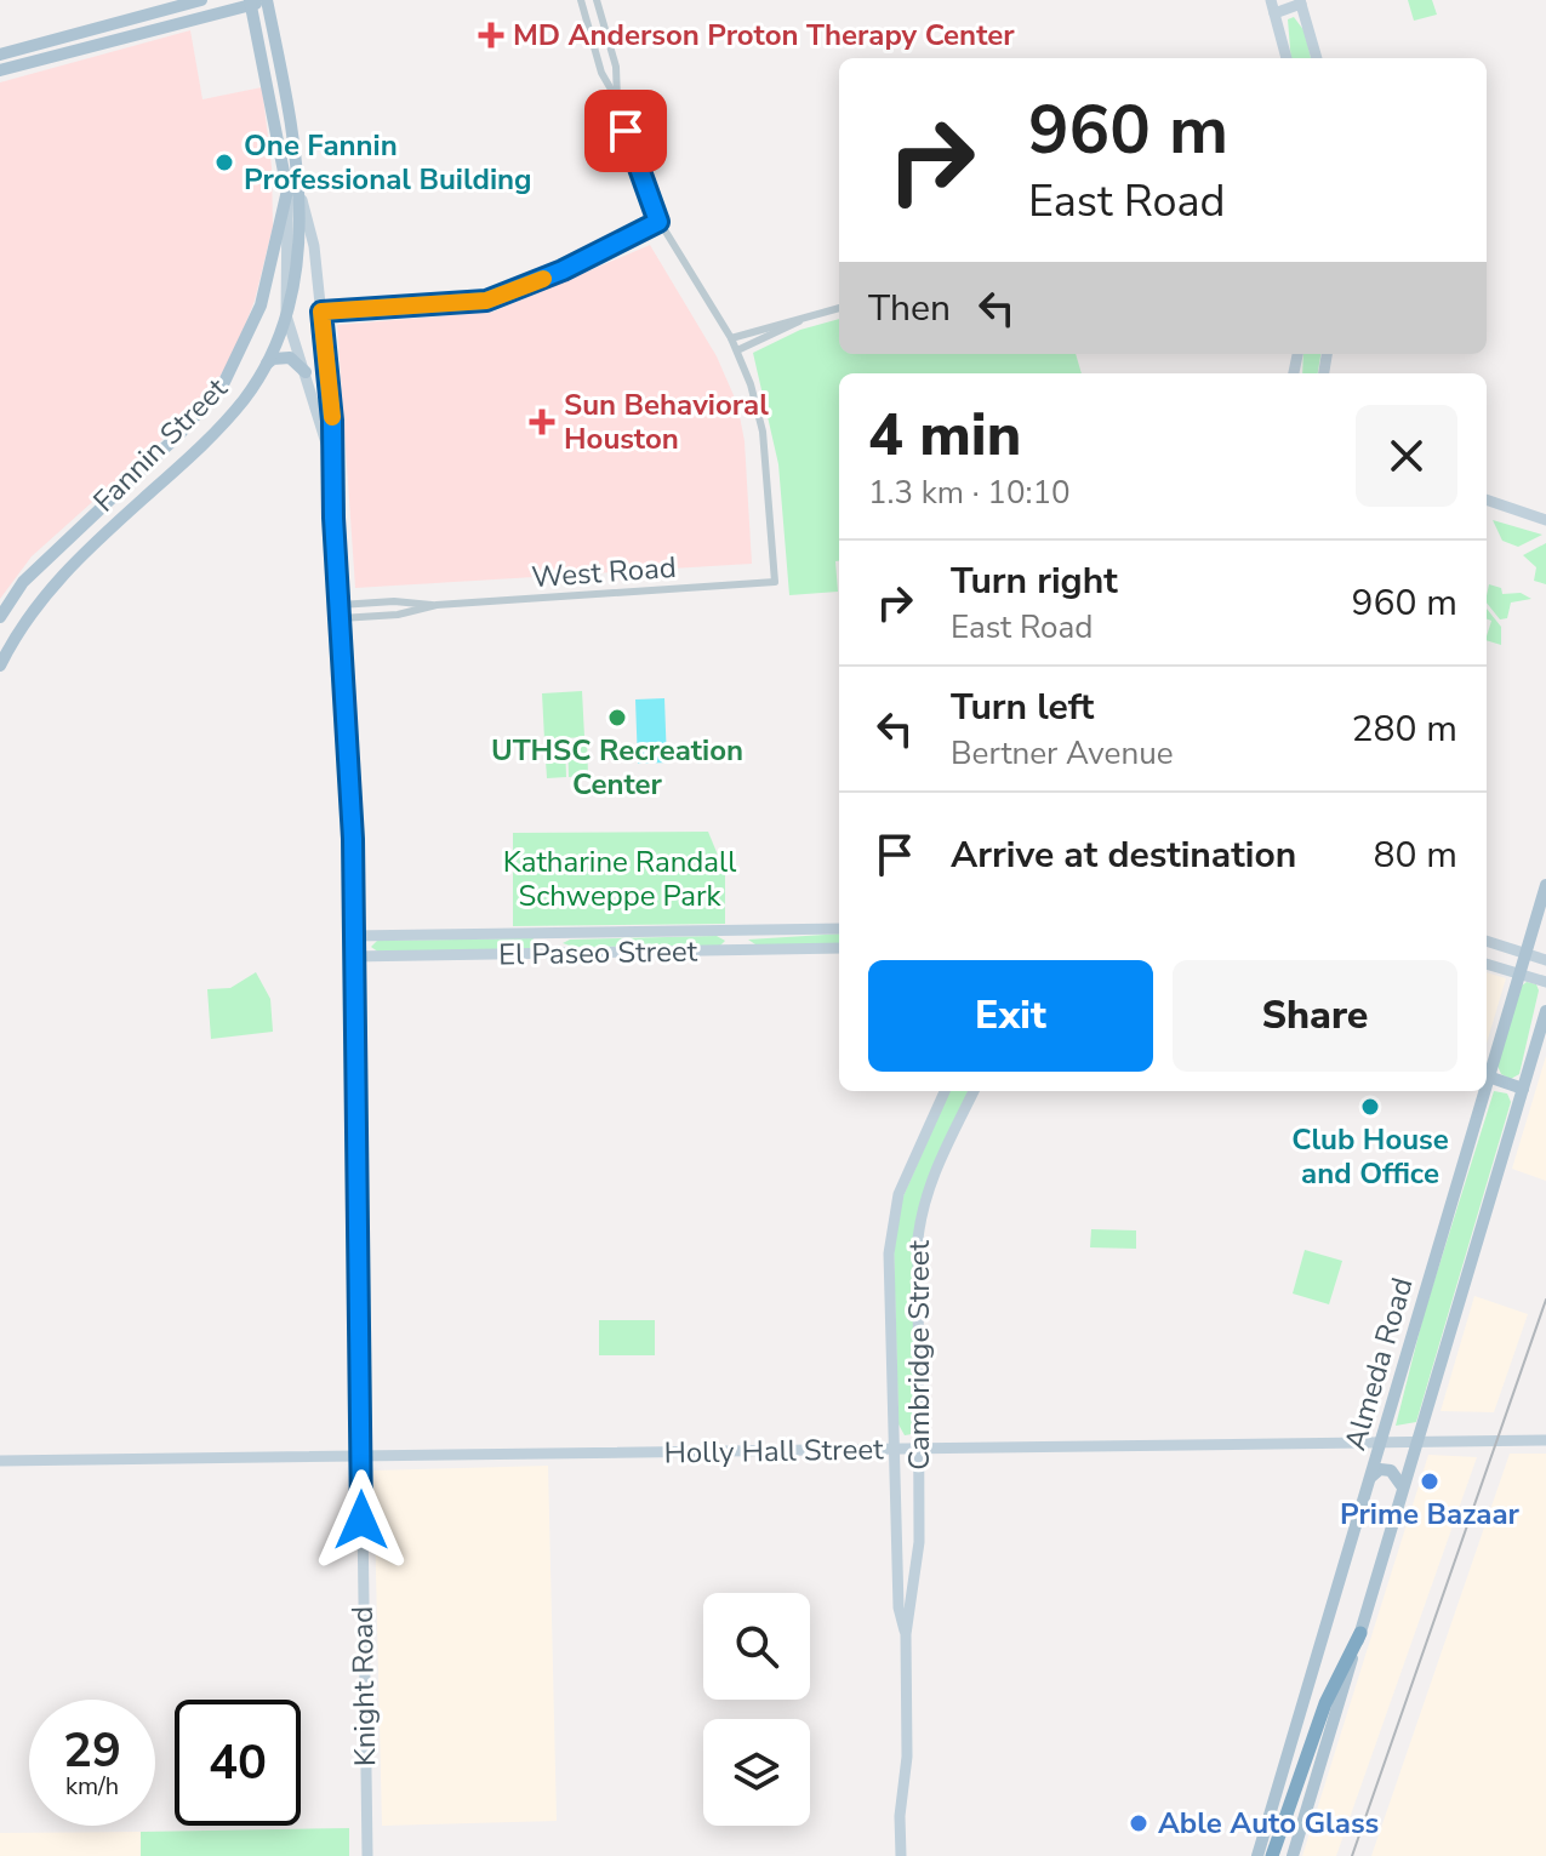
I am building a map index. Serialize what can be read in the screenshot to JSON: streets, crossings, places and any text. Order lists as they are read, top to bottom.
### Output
{
  "streets": {
    "main road": ["Fannin Street", "Almeda Road"],
    "street": [
      "West Road",
      "El Paseo Street",
      "Cambridge Street",
      "Holly Hall Street",
      "Knight Road"
    ]
  },
  "crossings": [
    ["Fannin Street", "Knight Road"],
    ["West Road", "Knight Road"],
    ["El Paseo Street", "Knight Road"],
    ["Cambridge Street", "Holly Hall Street"],
    ["Almeda Road", "Holly Hall Street"],
    ["Holly Hall Street", "Knight Road"]
  ],
  "parks": ["Katharine Randall Schweppe Park"],
  "places": {
    "health": ["MD Anderson Proton Therapy Center", "Sun Behavioral Houston"],
    "other": [
      "One Fannin Professional Building",
      "UTHSC Recreation Center",
      "Club House and Office",
      "Prime Bazaar",
      "Able Auto Glass"
    ]
  },
  "page": {
    "turn": ["960 m", "East Road"],
    "then": "Then",
    "heading": ["4 min", "1.3 km · 10:10"],
    "list": [
      {
        "name": "Turn right",
        "note": "East Road",
        "value": "960 m"
      },
      {
        "name": "Turn left",
        "note": "Bertner Avenue",
        "value": "280 m"
      },
      {
        "name": "Arrive at destination",
        "value": "80 m"
      }
    ],
    "buttons": ["Exit", "Share"],
    "speed": "29 km/h",
    "limit": "40"
  }
}
